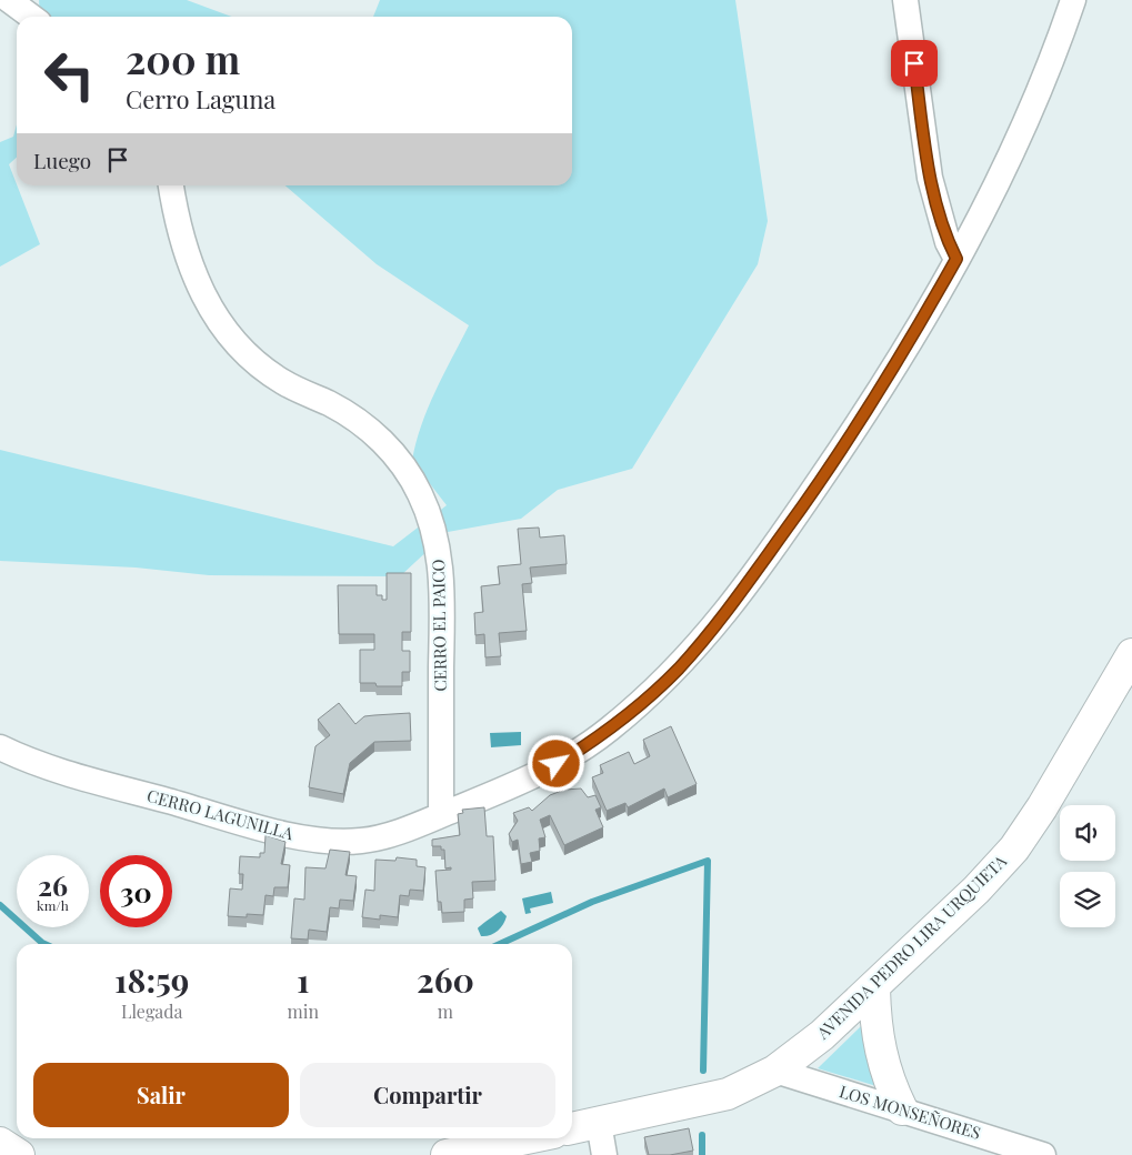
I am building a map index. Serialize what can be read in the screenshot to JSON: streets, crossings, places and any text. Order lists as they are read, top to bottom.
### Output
{
  "streets": {
    "main road": ["AVENIDA PEDRO LIRA URQUIETA"],
    "street": ["CERRO EL PAICO", "CERRO LAGUNILLA", "LOS MONSEÑORES"]
  },
  "crossings": [
    ["CERRO EL PAICO", "CERRO LAGUNILLA"],
    ["AVENIDA PEDRO LIRA URQUIETA", "LOS MONSEÑORES"]
  ],
  "page": {
    "turn": ["200 m", "Cerro Laguna"],
    "then": "Luego",
    "speed": "26 km/h",
    "limit": "30",
    "eta": [
      "18:59",
      "Llegada",
      "1",
      "min",
      "260",
      "m"
    ],
    "buttons": ["Salir", "Compartir"]
  }
}
